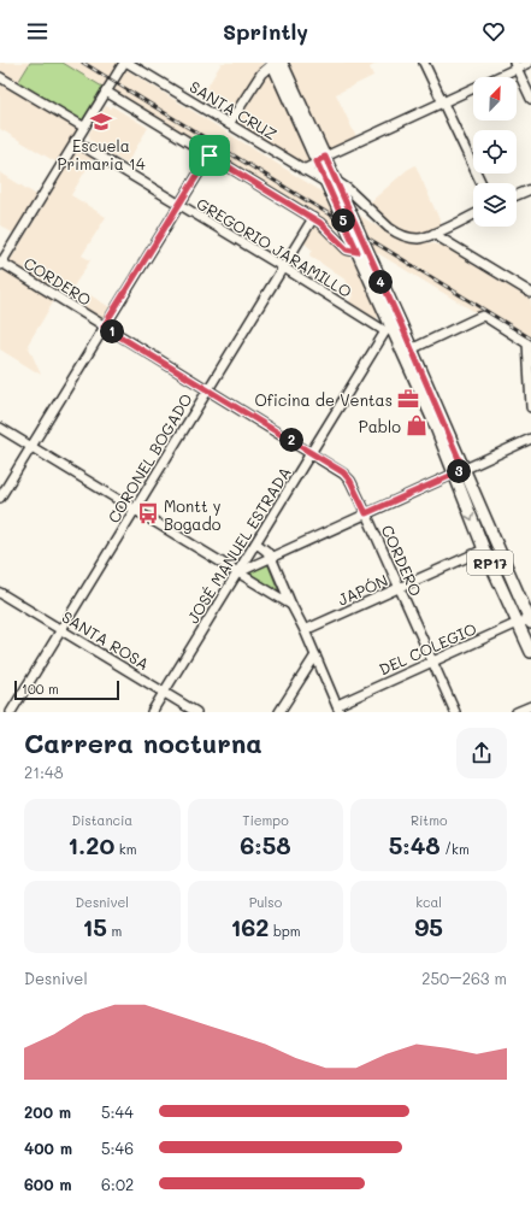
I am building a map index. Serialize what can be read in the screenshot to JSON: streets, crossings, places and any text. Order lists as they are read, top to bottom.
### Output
{
  "streets": {
    "main road": ["RP17"],
    "street": [
      "SANTA CRUZ",
      "GREGORIO JARAMILLO",
      "CORDERO",
      "CORONEL BOGADO",
      "JOSÉ MANUEL ESTRADA",
      "JAPÓN",
      "SANTA ROSA",
      "DEL COLEGIO"
    ]
  },
  "crossings": [
    ["SANTA CRUZ", "RP17"],
    ["GREGORIO JARAMILLO", "CORONEL BOGADO"],
    ["GREGORIO JARAMILLO", "JOSÉ MANUEL ESTRADA"],
    ["GREGORIO JARAMILLO", "RP17"],
    ["CORDERO", "CORONEL BOGADO"],
    ["CORDERO", "JOSÉ MANUEL ESTRADA"],
    ["CORDERO", "JAPÓN"],
    ["CORDERO", "DEL COLEGIO"],
    ["CORONEL BOGADO", "SANTA ROSA"],
    ["JOSÉ MANUEL ESTRADA", "RP17"],
    ["JOSÉ MANUEL ESTRADA", "SANTA ROSA"],
    ["RP17", "JAPÓN"],
    ["RP17", "DEL COLEGIO"]
  ],
  "places": {
    "school or university": ["Escuela Primaria 14"],
    "office": ["Oficina de Ventas"],
    "shop": ["Pablo"],
    "bus stop": ["Montt y Bogado"]
  },
  "scale_bar": "100 m",
  "north": "top right",
  "page": {
    "header": "Sprintly",
    "pins": [
      "5",
      "4",
      "1",
      "2",
      "3"
    ],
    "scale": "100 m",
    "heading": ["Carrera nocturna", "21:48"],
    "stats": [
      ["Distancia", "1.20 km"],
      ["Tiempo", "6:58"],
      ["Ritmo", "5:48 /km"],
      ["Desnivel", "15 m"],
      ["Pulso", "162 bpm"],
      ["kcal", "95"]
    ],
    "chart": ["Desnivel", "250–263 m"],
    "list": [
      {
        "name": "200 m",
        "note": "5:44"
      },
      {
        "name": "400 m",
        "note": "5:46"
      },
      {
        "name": "600 m",
        "note": "6:02"
      }
    ]
  }
}
